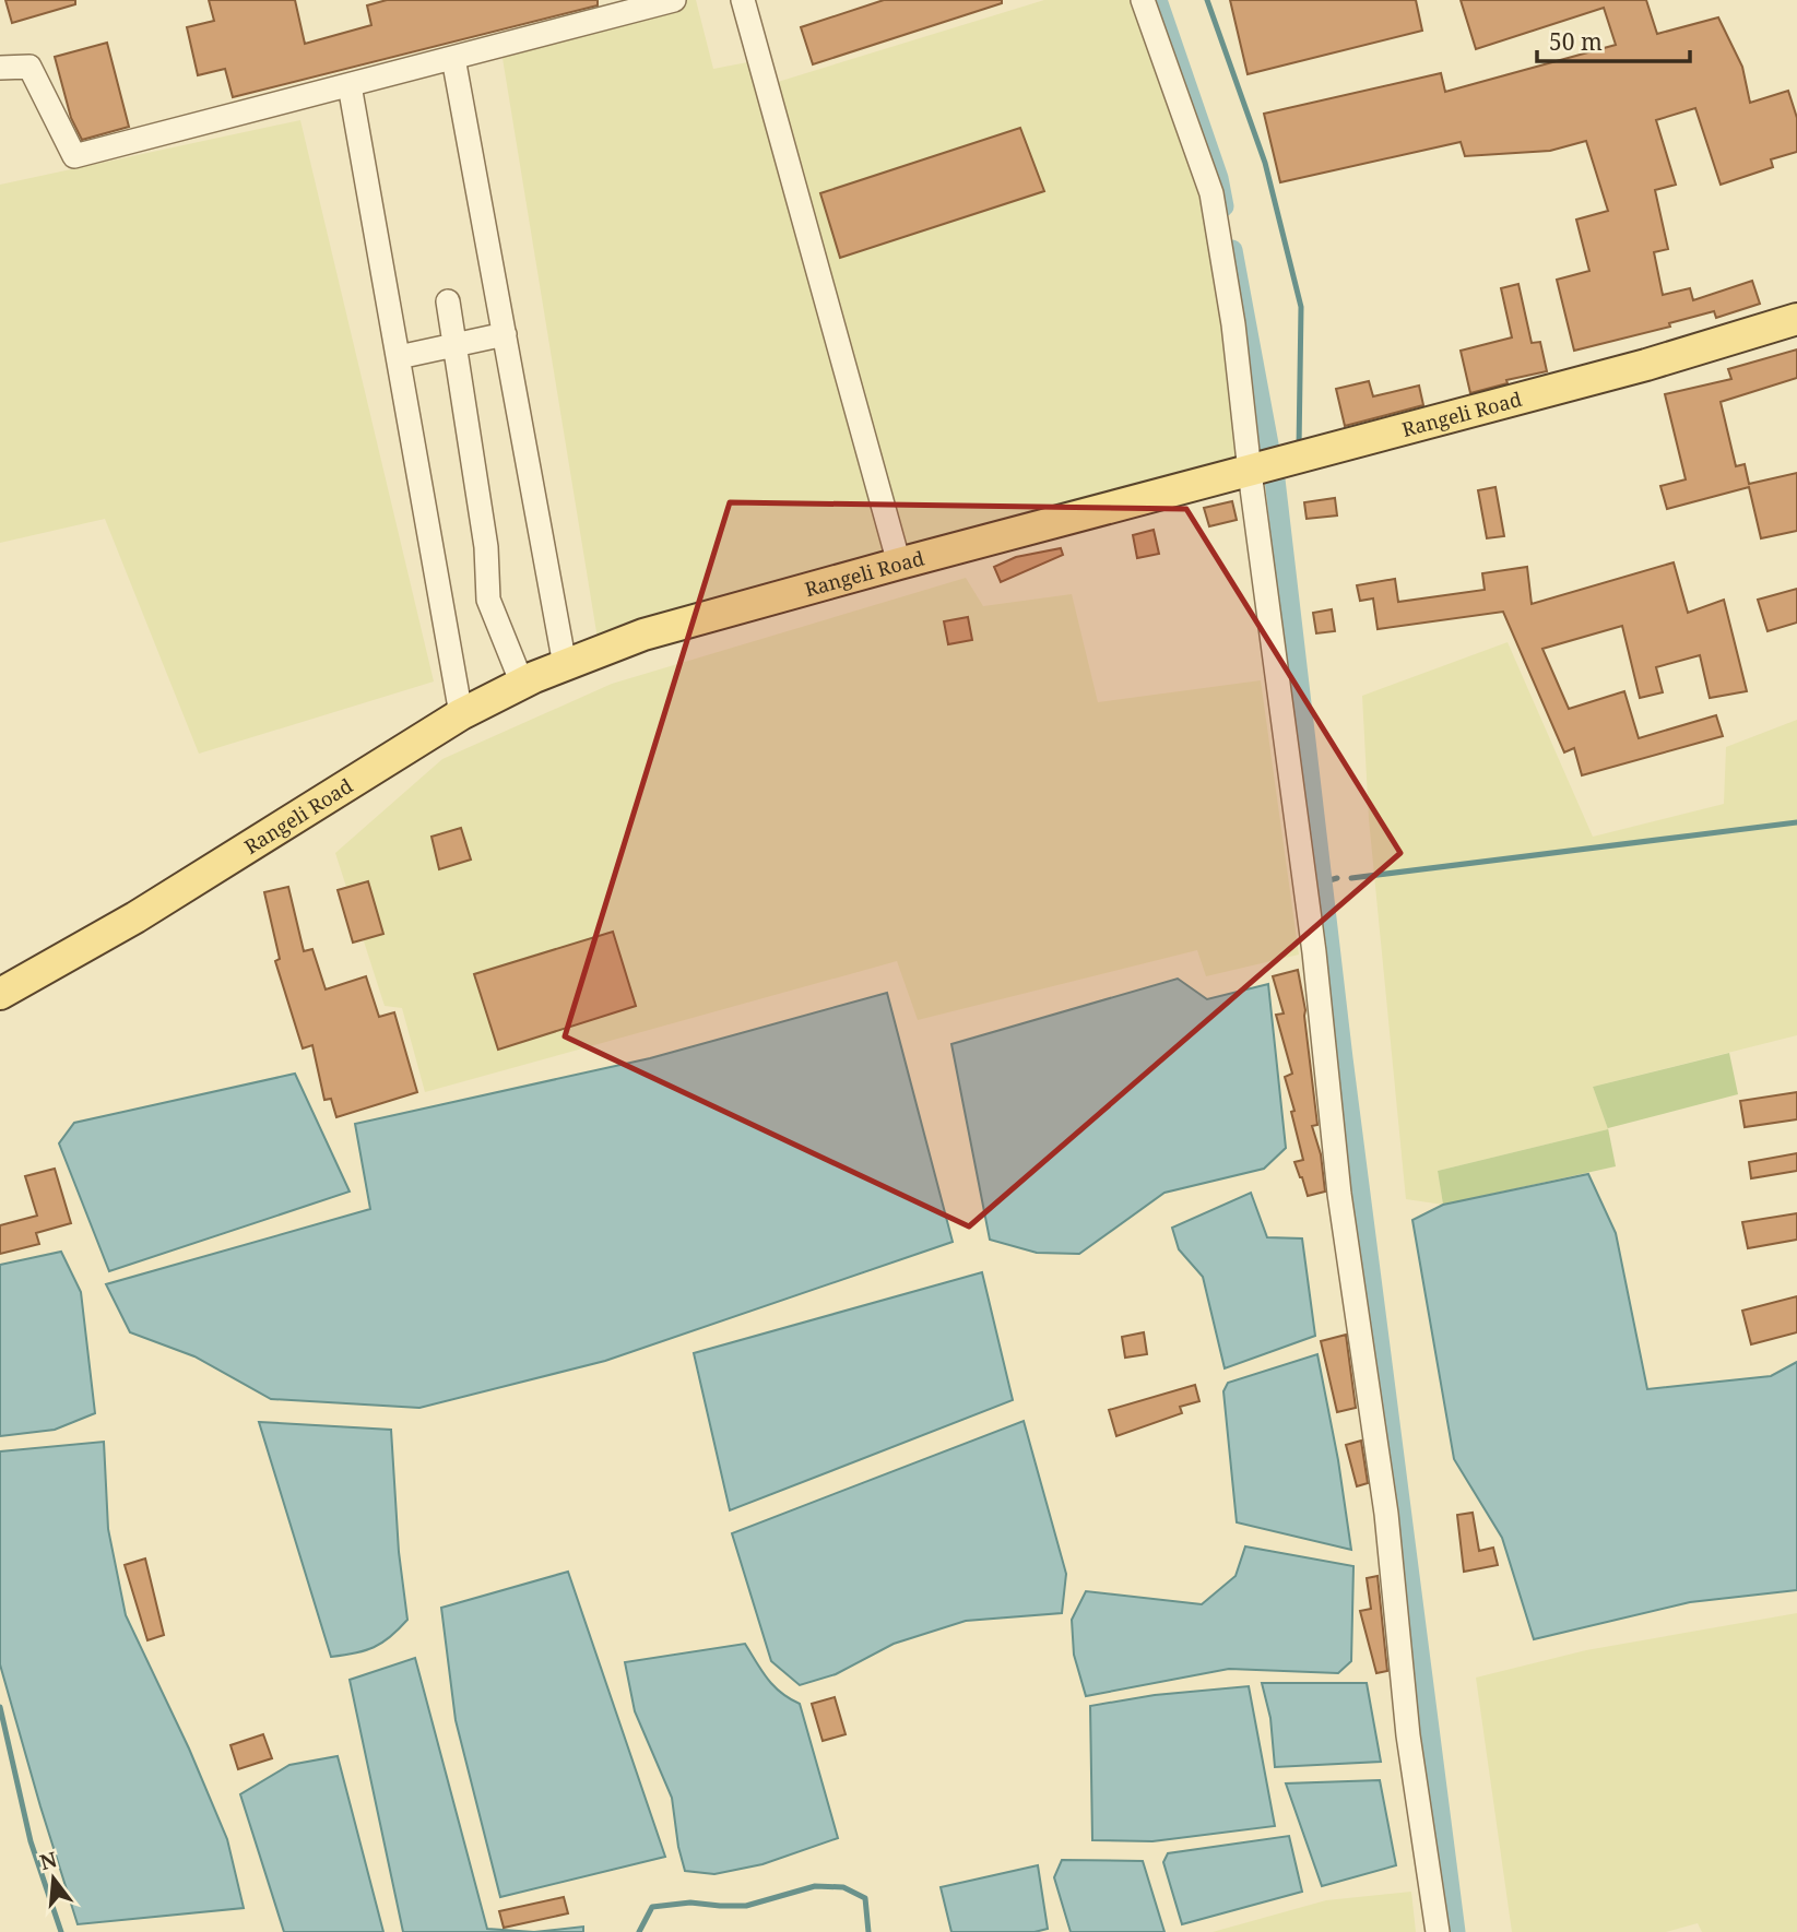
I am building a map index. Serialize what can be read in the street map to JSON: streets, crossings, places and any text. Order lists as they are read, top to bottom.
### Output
{
  "streets": {
    "main road": ["Rangeli Road"]
  },
  "scale_bar": "50 m",
  "north": "top"
}
